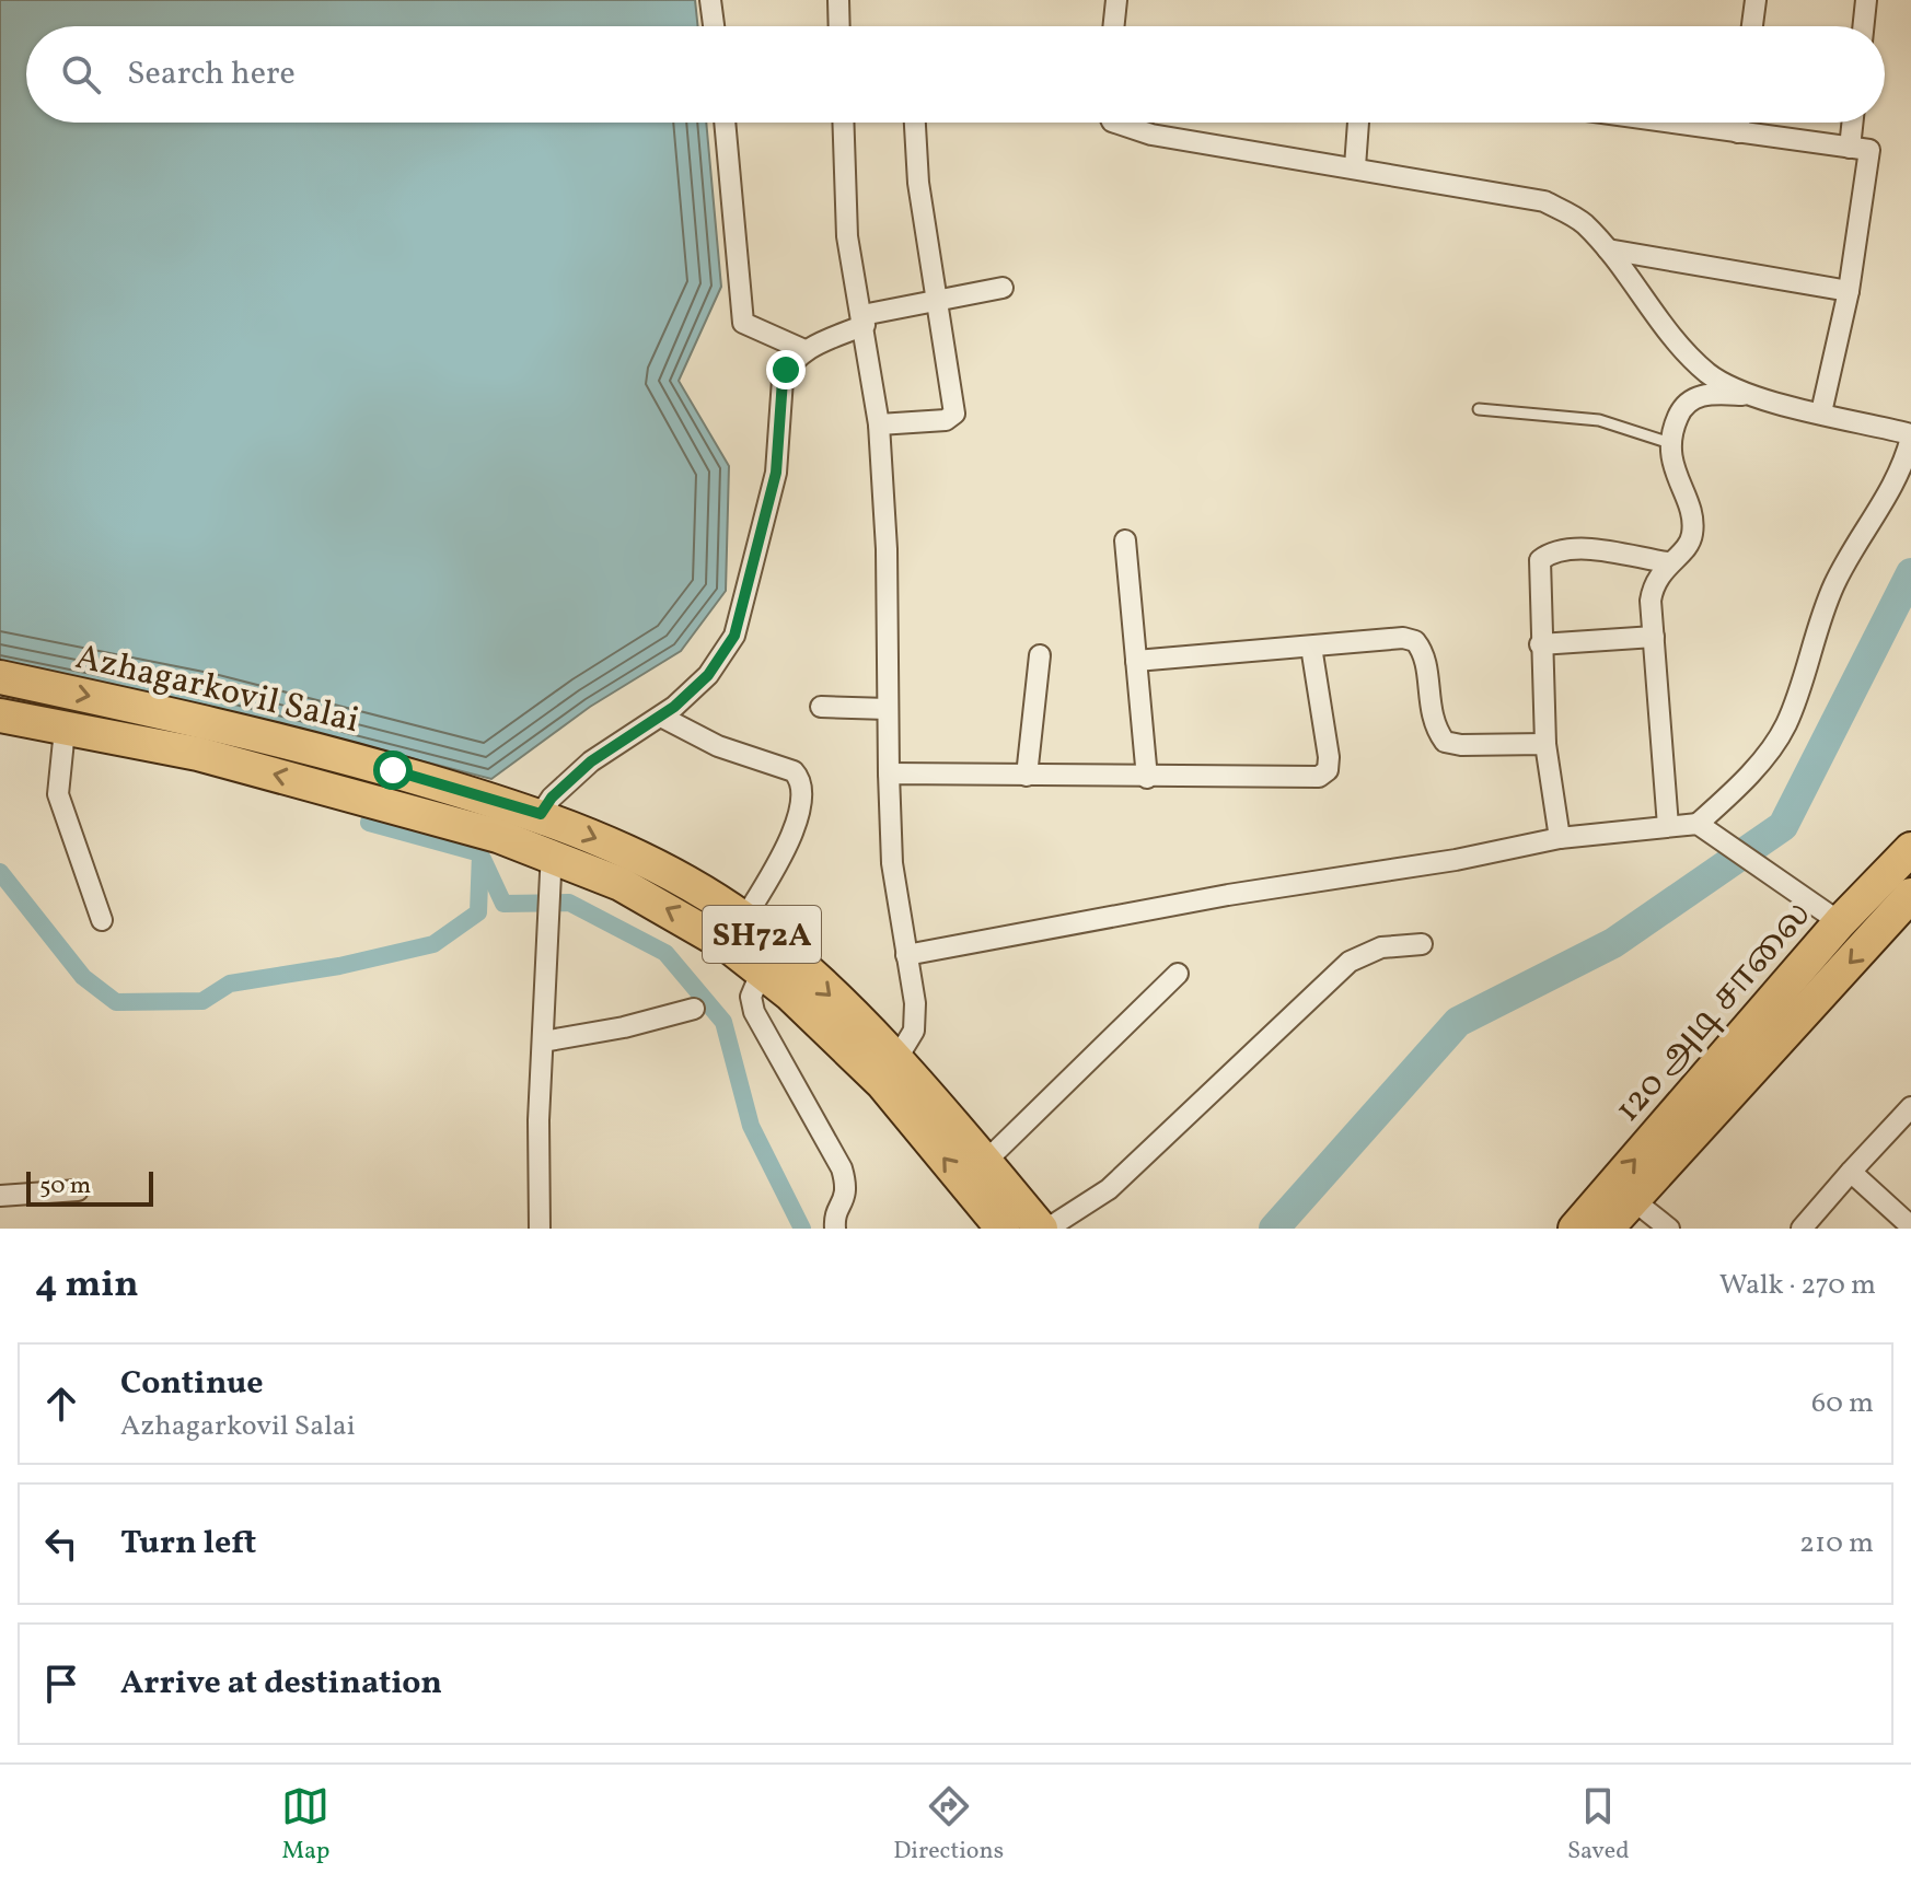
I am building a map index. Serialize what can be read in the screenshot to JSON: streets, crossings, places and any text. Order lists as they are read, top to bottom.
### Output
{
  "streets": {
    "main road": ["Azhagarkovil Salai", "SH72A", "120 அடி சாலை"]
  },
  "scale_bar": "50 m",
  "page": {
    "search": "Search here",
    "scale": "50 m",
    "heading": ["4 min", "Walk · 270 m"],
    "list": [
      ["Continue", "Azhagarkovil Salai", "60 m"],
      ["Turn left", "210 m"],
      "Arrive at destination"
    ],
    "nav": ["Map", "Directions", "Saved"]
  }
}
